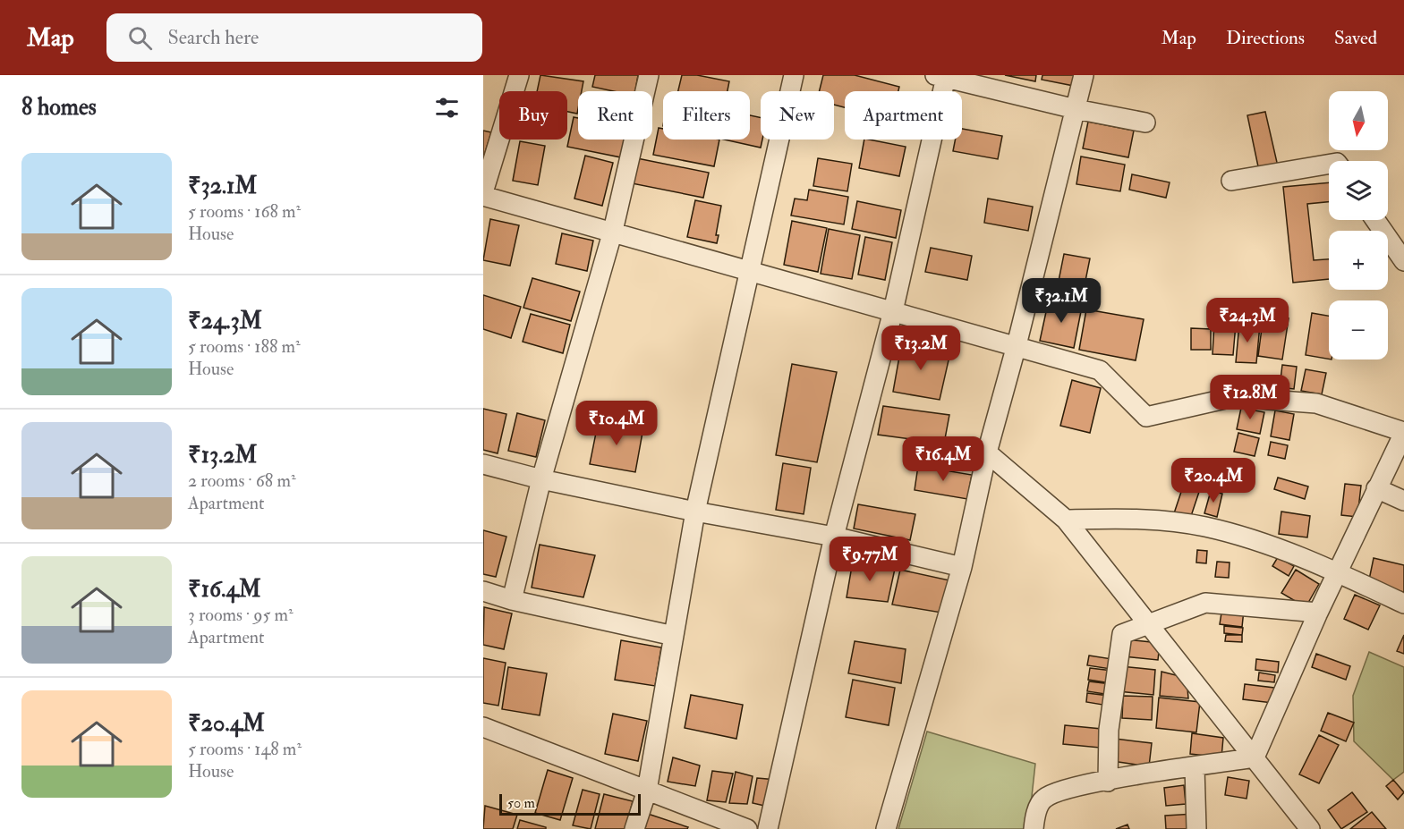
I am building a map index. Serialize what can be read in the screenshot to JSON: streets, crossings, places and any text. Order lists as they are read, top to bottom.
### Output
{
  "scale_bar": "50 m",
  "north": "bottom",
  "page": {
    "header": "Map",
    "search": "Search here",
    "nav": ["Map", "Directions", "Saved"],
    "heading": "8 homes",
    "map_buttons": ["+", "−"],
    "chip": [
      "Buy",
      "Rent",
      "Filters",
      "New",
      "Apartment"
    ],
    "list": [
      {
        "name": "₹32.1M",
        "note": "5 rooms · 168 m² · House"
      },
      {
        "name": "₹24.3M",
        "note": "5 rooms · 188 m² · House"
      },
      {
        "name": "₹13.2M",
        "note": "2 rooms · 68 m² · Apartment"
      },
      {
        "name": "₹16.4M",
        "note": "3 rooms · 95 m² · Apartment"
      },
      {
        "name": "₹20.4M",
        "note": "5 rooms · 148 m² · House"
      }
    ],
    "price": [
      "₹32.1M",
      "₹24.3M",
      "₹13.2M",
      "₹12.8M",
      "₹10.4M",
      "₹16.4M",
      "₹20.4M",
      "₹9.77M"
    ],
    "scale": "50 m"
  }
}
